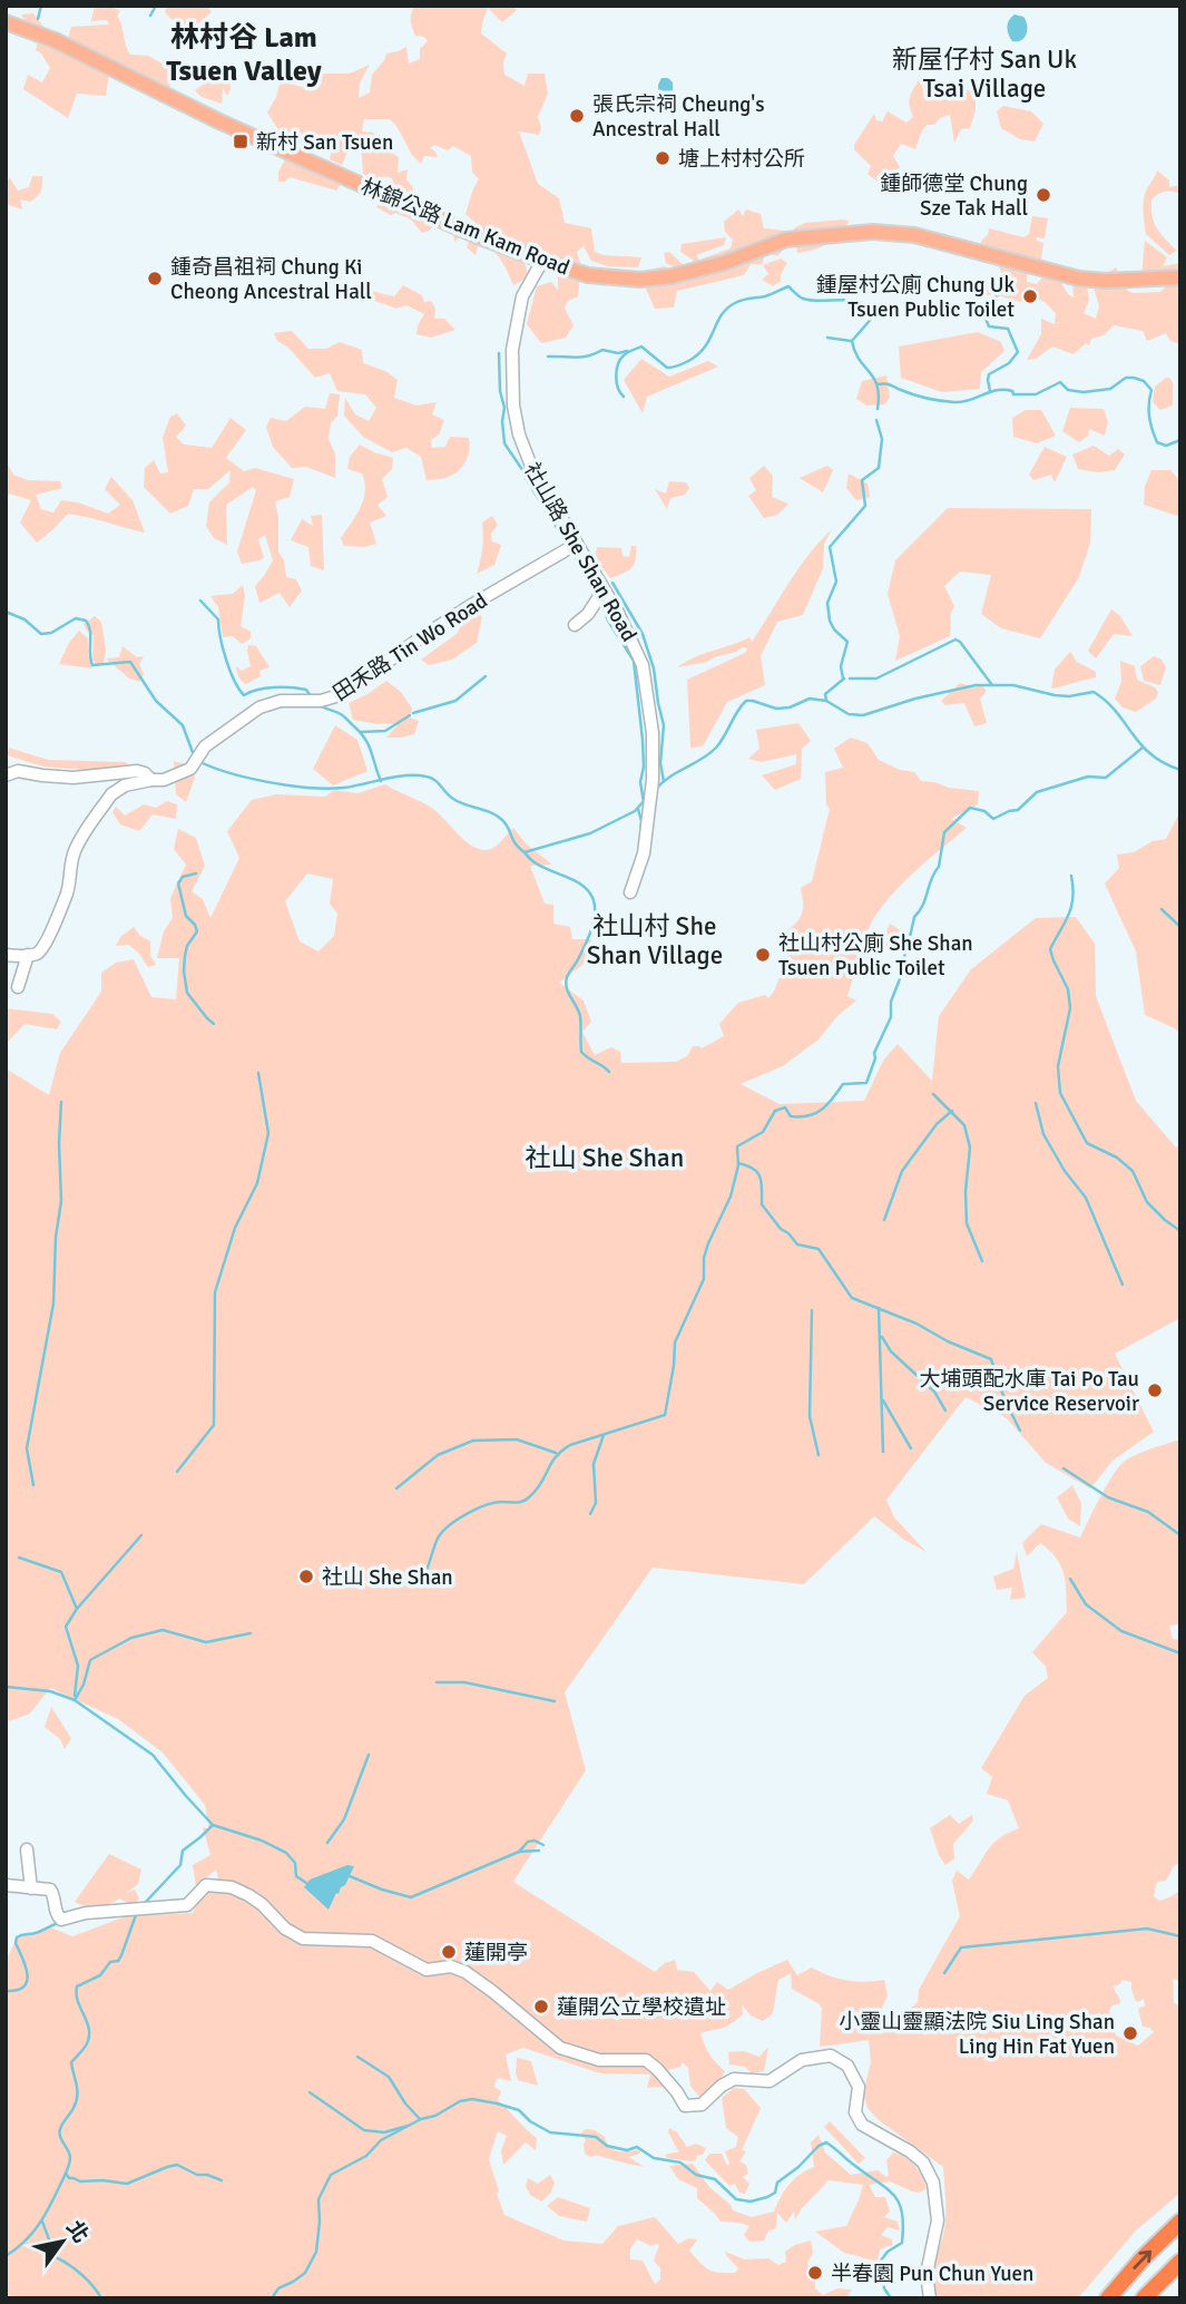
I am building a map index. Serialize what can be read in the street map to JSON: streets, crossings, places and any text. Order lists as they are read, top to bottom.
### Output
{
  "streets": {
    "main road": ["林錦公路 Lam Kam Road"],
    "street": ["社山路 She Shan Road", "田禾路 Tin Wo Road"]
  },
  "crossings": [
    ["林錦公路 Lam Kam Road", "社山路 She Shan Road"],
    ["社山路 She Shan Road", "田禾路 Tin Wo Road"]
  ],
  "districts": [
    "林村谷 Lam Tsuen Valley",
    "新屋仔村 San Uk Tsai Village",
    "社山村 She Shan Village",
    "社山 She Shan"
  ],
  "places": {
    "other": [
      "張氏宗祠 Cheung's Ancestral Hall",
      "塘上村村公所",
      "鍾師德堂 Chung Sze Tak Hall",
      "鍾奇昌祖祠 Chung Ki Cheong Ancestral Hall",
      "鍾屋村公廁 Chung Uk Tsuen Public Toilet",
      "社山村公廁 She Shan Tsuen Public Toilet",
      "大埔頭配水庫 Tai Po Tau Service Reservoir",
      "社山 She Shan",
      "蓮開亭",
      "蓮開公立學校遺址",
      "小靈山靈顯法院 Siu Ling Shan Ling Hin Fat Yuen",
      "半春園 Pun Chun Yuen"
    ],
    "transit": ["新村 San Tsuen"]
  },
  "north": "top right"
}
